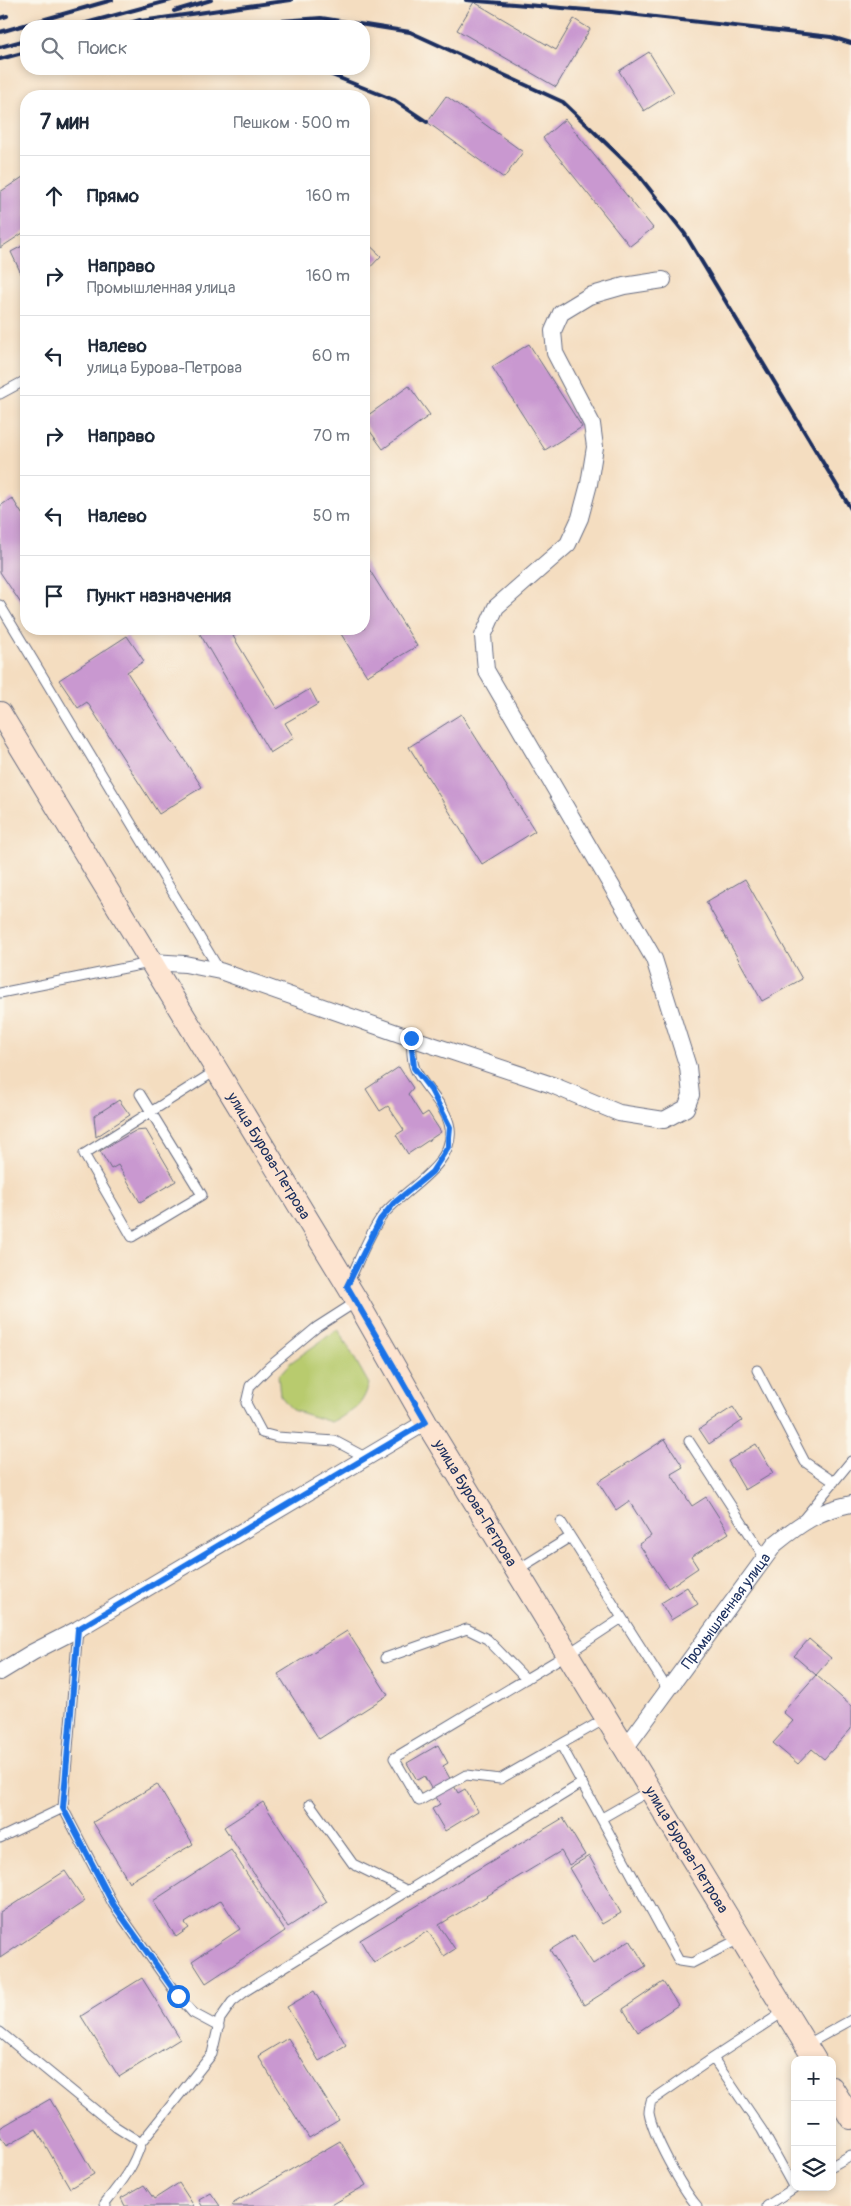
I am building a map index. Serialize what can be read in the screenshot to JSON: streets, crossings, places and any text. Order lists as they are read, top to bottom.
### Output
{
  "streets": {
    "main road": ["улица Бурова-Петрова"],
    "street": ["Промышленная улица"]
  },
  "crossings": [
    ["улица Бурова-Петрова", "Промышленная улица"]
  ],
  "page": {
    "search": "Поиск",
    "heading": ["7 мин", "Пешком · 500 m"],
    "list": [
      ["Прямо", "160 m"],
      ["Направо", "Промышленная улица", "160 m"],
      ["Налево", "улица Бурова-Петрова", "60 m"],
      ["Направо", "70 m"],
      ["Налево", "50 m"],
      "Пункт назначения"
    ],
    "map_buttons": ["+", "−"]
  }
}
